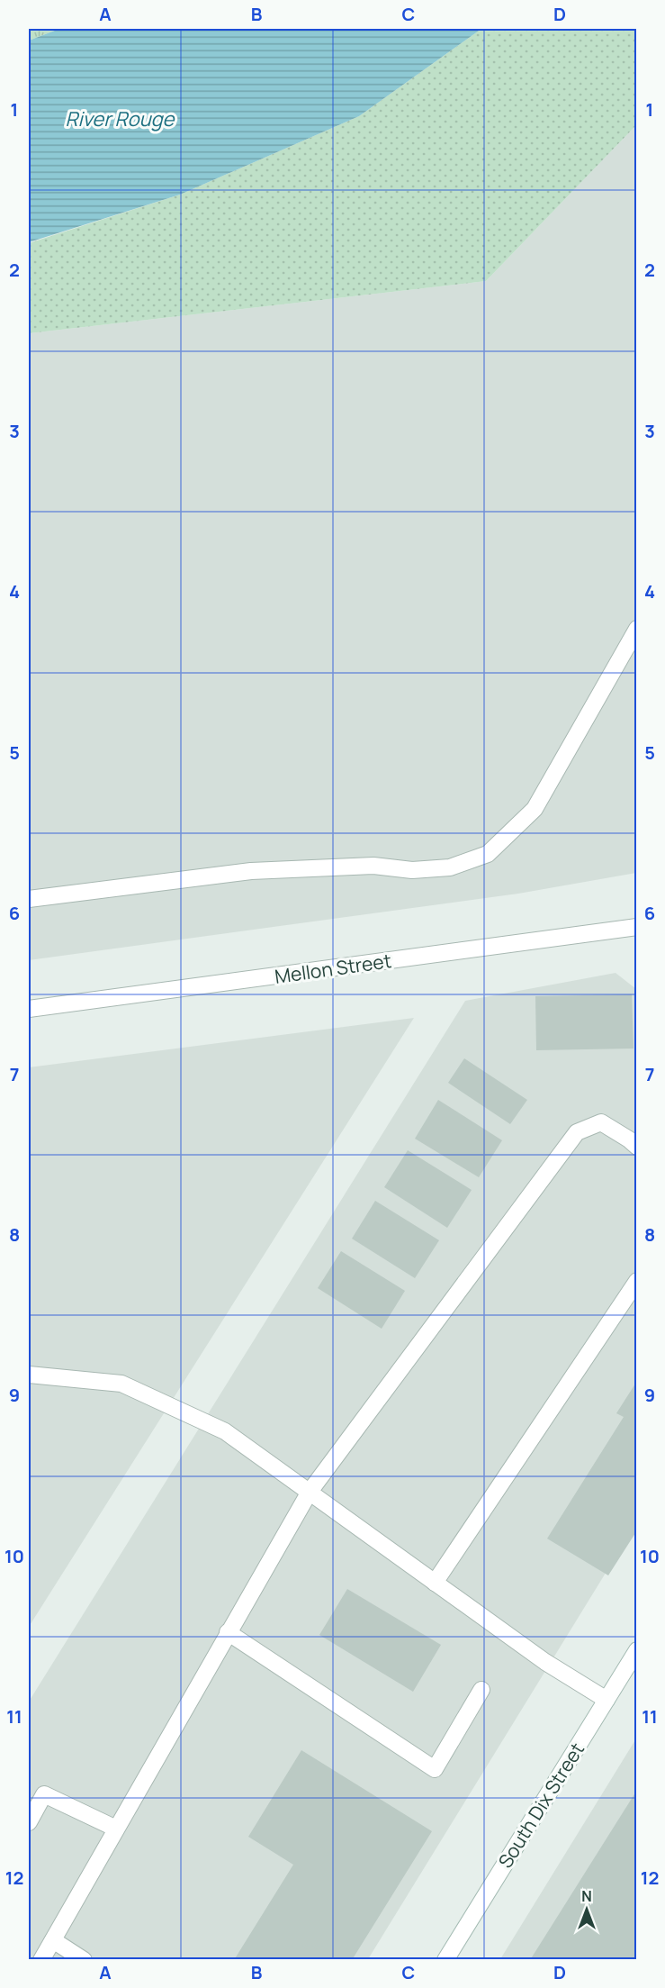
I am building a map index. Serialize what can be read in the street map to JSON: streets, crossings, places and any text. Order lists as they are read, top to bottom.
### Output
{
  "streets": {
    "street": ["Mellon Street", "South Dix Street"]
  },
  "water": ["River Rouge"],
  "north": "top",
  "grid": {
    "columns": [
      "A",
      "B",
      "C",
      "D"
    ],
    "rows": [
      "1",
      "2",
      "3",
      "4",
      "5",
      "6",
      "7",
      "8",
      "9",
      "10",
      "11",
      "12"
    ]
  }
}
